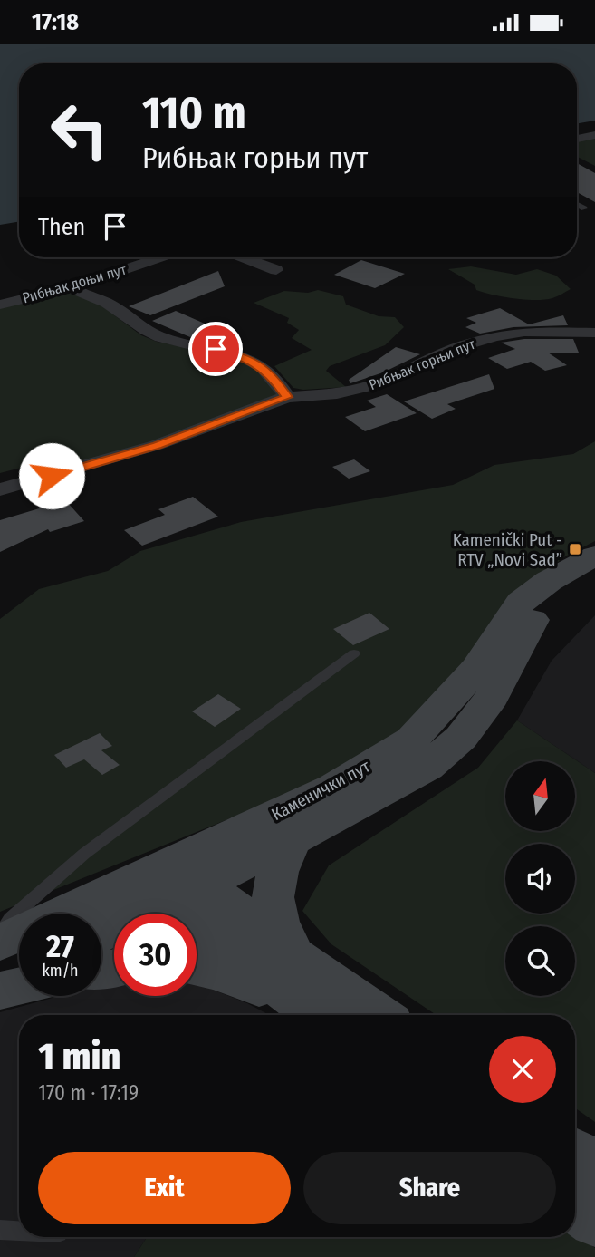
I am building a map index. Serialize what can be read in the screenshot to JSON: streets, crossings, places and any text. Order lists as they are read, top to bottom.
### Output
{
  "streets": {
    "main road": ["Каменички пут"],
    "street": ["Рибњак доњи пут", "Рибњак горњи пут"]
  },
  "places": {
    "transit": ["Kamenički Put - RTV „Novi Sad”"]
  },
  "north": "top",
  "page": {
    "status": "17:18",
    "turn": ["110 m", "Рибњак горњи пут"],
    "then": "Then",
    "speed": "27 km/h",
    "limit": "30",
    "heading": ["1 min", "170 m · 17:19"],
    "buttons": ["Exit", "Share"]
  }
}
